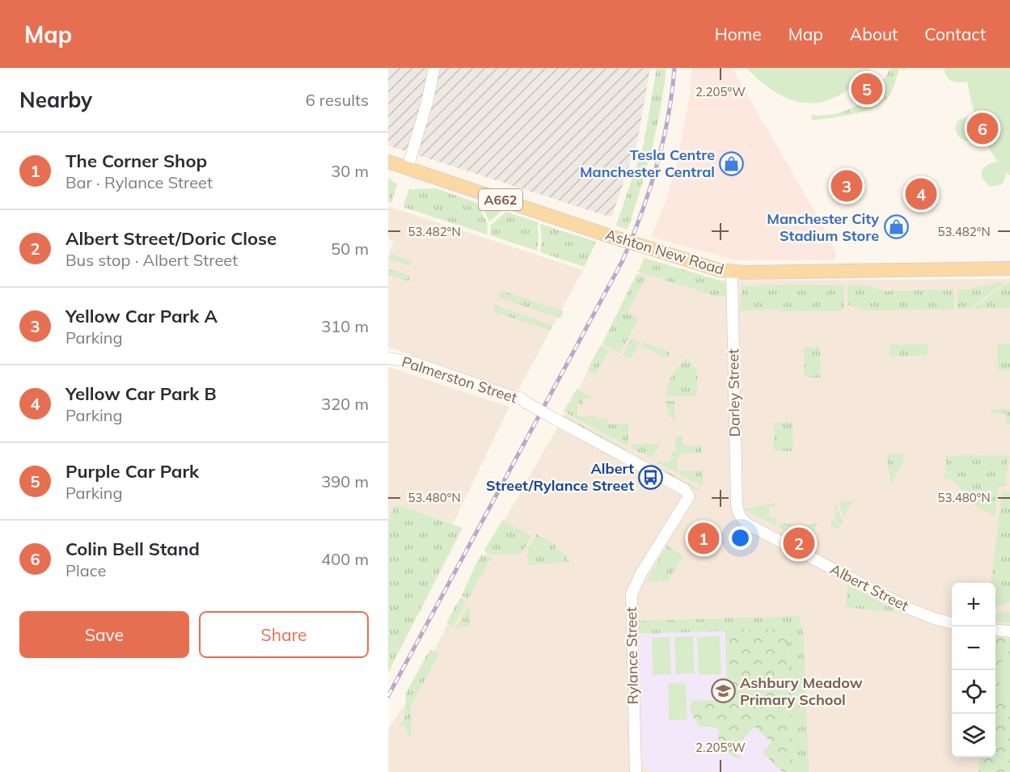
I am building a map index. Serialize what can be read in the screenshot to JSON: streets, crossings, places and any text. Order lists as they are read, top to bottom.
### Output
{
  "streets": {
    "main road": ["A662", "Ashton New Road"],
    "street": [
      "Palmerston Street",
      "Darley Street",
      "Albert Street",
      "Rylance Street"
    ]
  },
  "crossings": [
    ["Ashton New Road", "Darley Street"],
    ["Palmerston Street", "Rylance Street"],
    ["Darley Street", "Albert Street"]
  ],
  "places": {
    "shop": ["Tesla Centre Manchester Central", "Manchester City Stadium Store"],
    "bus stop": ["Albert Street/Rylance Street"],
    "school or university": ["Ashbury Meadow Primary School"]
  },
  "page": {
    "header": "Map",
    "nav": [
      "Home",
      "Map",
      "About",
      "Contact"
    ],
    "heading": ["Nearby", "6 results"],
    "pins": [
      "5",
      "6",
      "3",
      "4",
      "1",
      "2"
    ],
    "list": [
      {
        "mark": "1",
        "name": "The Corner Shop",
        "note": "Bar · Rylance Street",
        "value": "30 m"
      },
      {
        "mark": "2",
        "name": "Albert Street/Doric Close",
        "note": "Bus stop · Albert Street",
        "value": "50 m"
      },
      {
        "mark": "3",
        "name": "Yellow Car Park A",
        "note": "Parking",
        "value": "310 m"
      },
      {
        "mark": "4",
        "name": "Yellow Car Park B",
        "note": "Parking",
        "value": "320 m"
      },
      {
        "mark": "5",
        "name": "Purple Car Park",
        "note": "Parking",
        "value": "390 m"
      },
      {
        "mark": "6",
        "name": "Colin Bell Stand",
        "note": "Place",
        "value": "400 m"
      }
    ],
    "map_buttons": ["+", "−"],
    "buttons": ["Save", "Share"]
  },
  "coordinates": ["2.205°W", "53.482°N", "53.480°N"]
}
